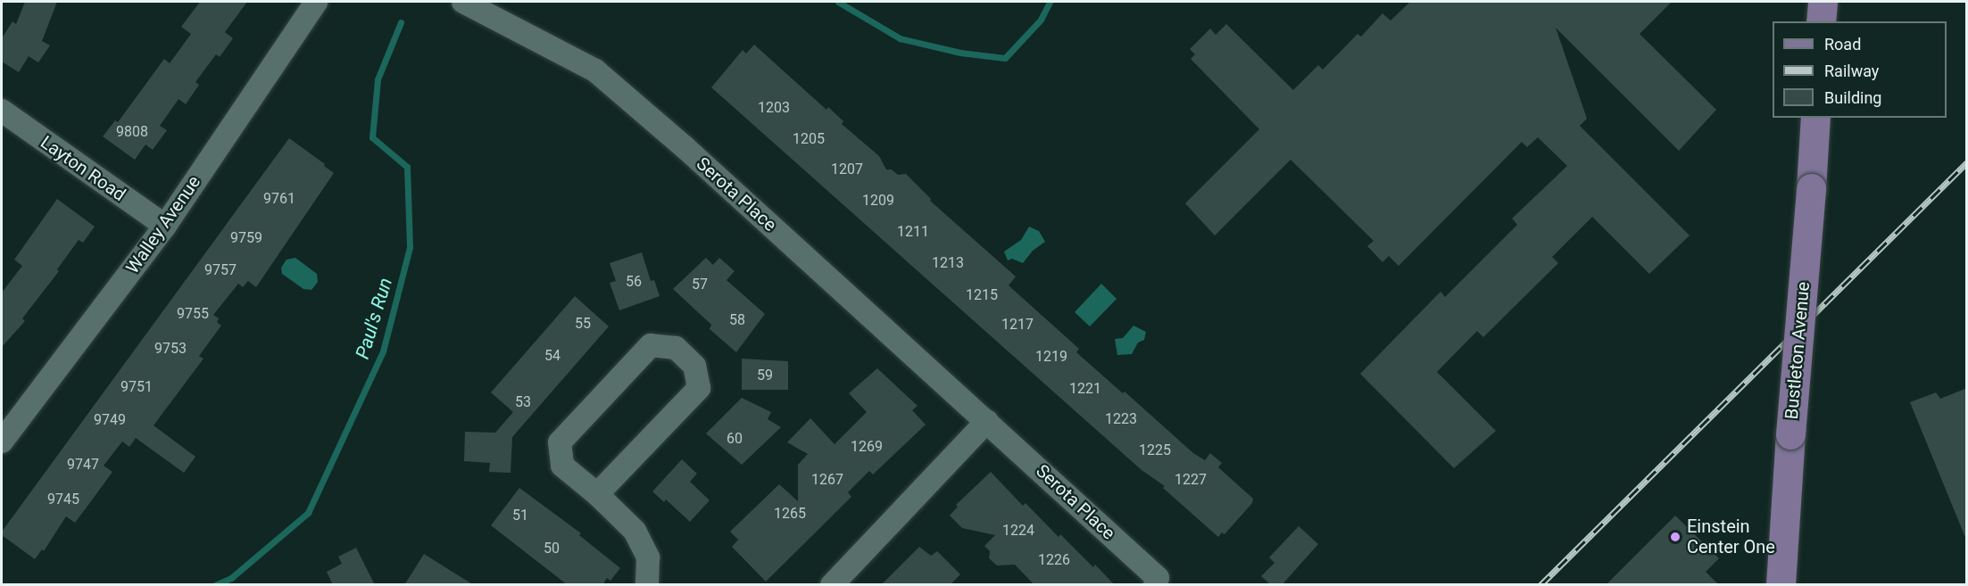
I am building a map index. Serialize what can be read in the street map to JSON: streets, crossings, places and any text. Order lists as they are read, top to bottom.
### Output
{
  "streets": {
    "main road": ["Bustleton Avenue"],
    "street": ["Layton Road", "Serota Place", "Walley Avenue"]
  },
  "crossings": [
    ["Layton Road", "Walley Avenue"]
  ],
  "water": ["Paul's Run"],
  "places": ["Einstein Center One"],
  "house_numbers": [
    "1203",
    "9808",
    "1205",
    "1207",
    "9761",
    "1209",
    "1211",
    "9759",
    "1213",
    "9757",
    "56",
    "57",
    "1215",
    "9755",
    "58",
    "55",
    "1217",
    "9753",
    "54",
    "1219",
    "59",
    "9751",
    "1221",
    "53",
    "1223",
    "9749",
    "60",
    "1269",
    "1225",
    "9747",
    "1267",
    "1227",
    "9745",
    "1265",
    "51",
    "1224",
    "50",
    "1226"
  ],
  "legend": ["Road", "Railway", "Building"]
}
